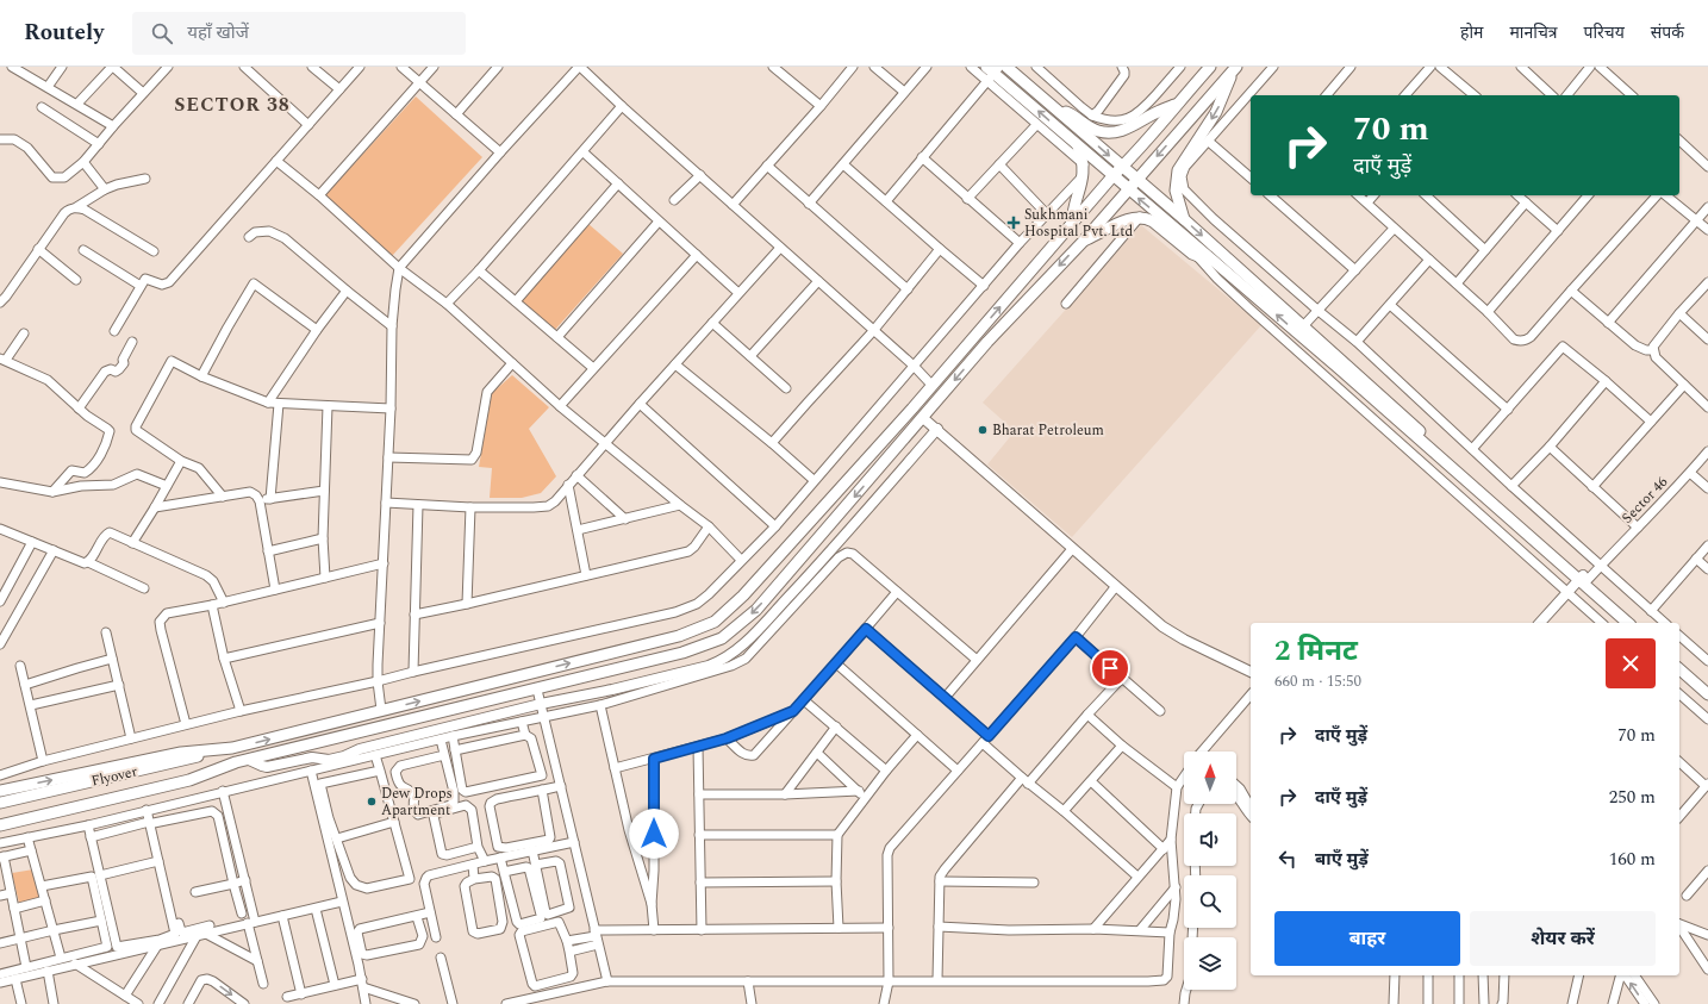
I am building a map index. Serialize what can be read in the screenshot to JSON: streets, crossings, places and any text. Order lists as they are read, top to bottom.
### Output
{
  "streets": {
    "main road": ["Flyover"],
    "street": ["Sector 46"]
  },
  "districts": ["SECTOR 38"],
  "places": {
    "health": ["Sukhmani Hospital Pvt. Ltd"],
    "other": ["Bharat Petroleum", "Dew Drops Apartment"]
  },
  "north": "top",
  "page": {
    "header": "Routely",
    "search": "यहाँ खोजें",
    "nav": [
      "होम",
      "मानचित्र",
      "परिचय",
      "संपर्क"
    ],
    "turn": ["70 m", "दाएँ मुड़ें"],
    "heading": ["2 मिनट", "660 m · 15:50"],
    "list": [
      {
        "name": "दाएँ मुड़ें",
        "value": "70 m"
      },
      {
        "name": "दाएँ मुड़ें",
        "value": "250 m"
      },
      {
        "name": "बाएँ मुड़ें",
        "value": "160 m"
      }
    ],
    "buttons": ["बाहर", "शेयर करें"]
  }
}
